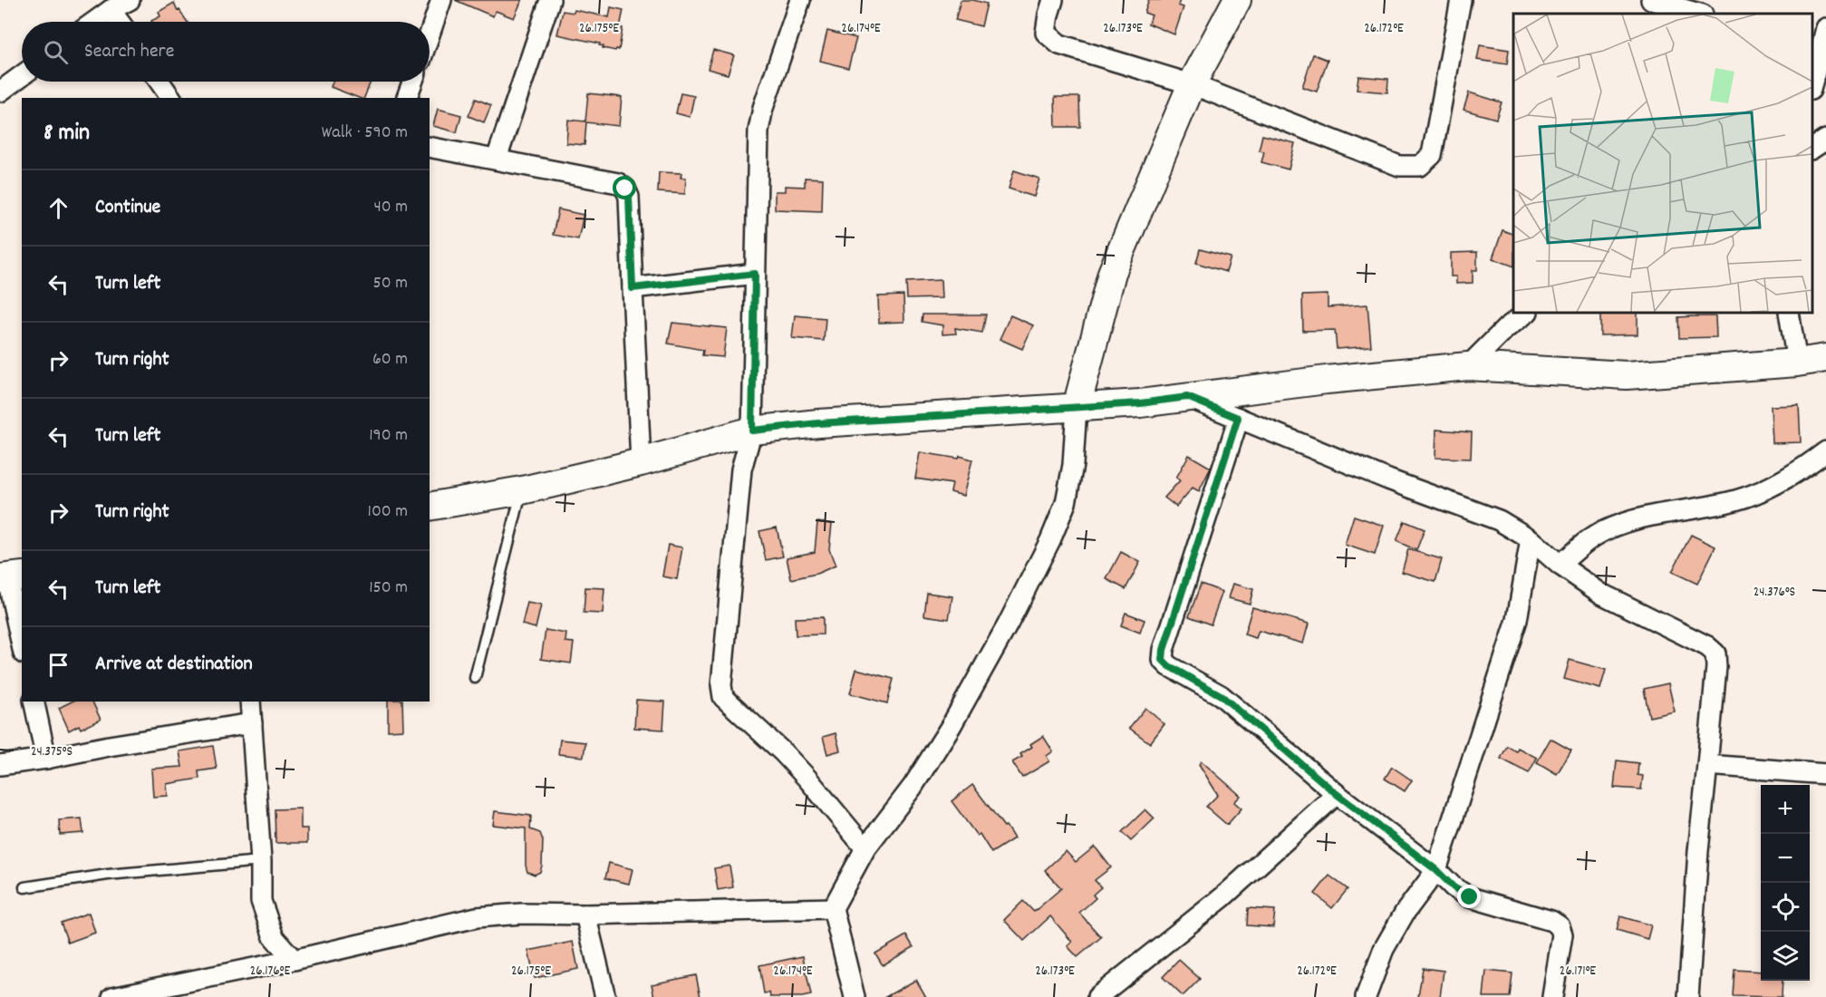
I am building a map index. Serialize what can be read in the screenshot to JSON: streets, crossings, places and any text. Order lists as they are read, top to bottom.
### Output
{
  "page": {
    "search": "Search here",
    "heading": ["8 min", "Walk · 590 m"],
    "list": [
      ["Continue", "40 m"],
      ["Turn left", "50 m"],
      ["Turn right", "60 m"],
      ["Turn left", "190 m"],
      ["Turn right", "100 m"],
      ["Turn left", "150 m"],
      "Arrive at destination"
    ],
    "map_buttons": ["+", "−"]
  },
  "coordinates": [
    "26.175°E",
    "26.174°E",
    "26.173°E",
    "26.172°E",
    "24.376°S",
    "24.375°S",
    "26.176°E",
    "26.171°E"
  ]
}
